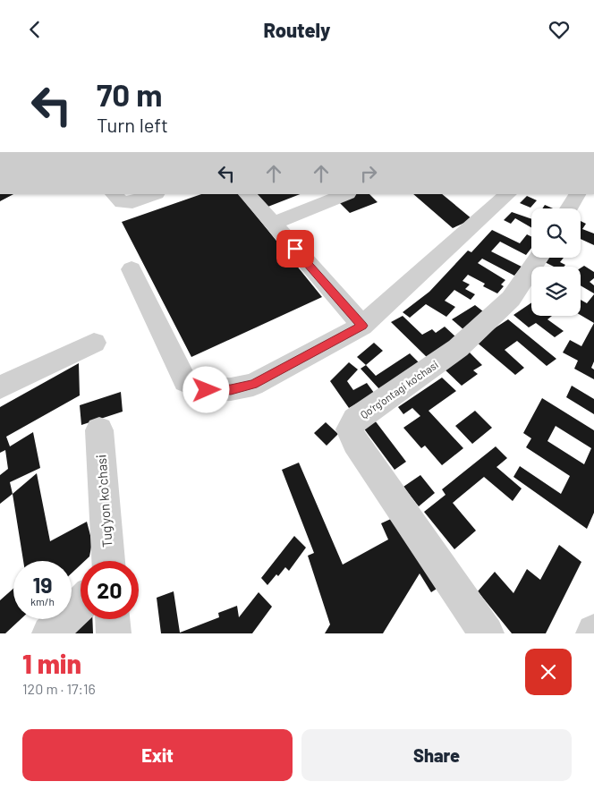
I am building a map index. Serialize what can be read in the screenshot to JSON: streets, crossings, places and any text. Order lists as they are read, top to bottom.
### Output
{
  "streets": {
    "street": ["Qo‘rg‘ontagi ko‘chasi", "Tugʻyon koʻchasi"]
  },
  "page": {
    "header": "Routely",
    "turn": ["70 m", "Turn left"],
    "speed": "19 km/h",
    "limit": "20",
    "heading": ["1 min", "120 m · 17:16"],
    "buttons": ["Exit", "Share"]
  }
}
